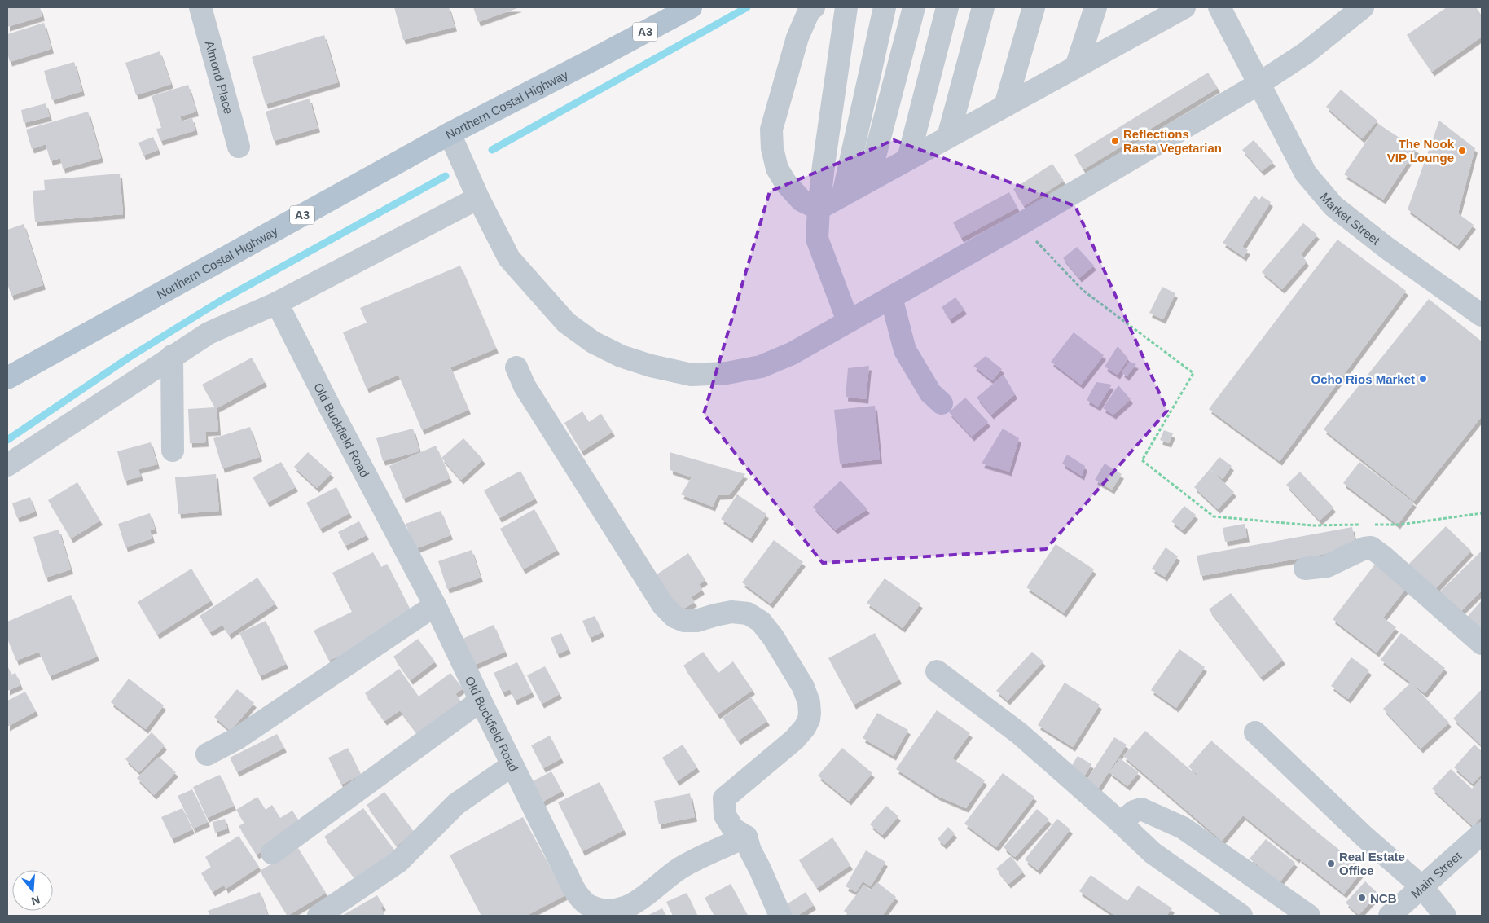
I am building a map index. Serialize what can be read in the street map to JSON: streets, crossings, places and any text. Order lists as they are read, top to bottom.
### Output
{
  "streets": {
    "main road": ["A3", "Northern Costal Highway"],
    "street": [
      "Almond Place",
      "Market Street",
      "Old Buckfield Road",
      "Main Street"
    ]
  },
  "crossings": [
    ["A3", "Northern Costal Highway"]
  ],
  "places": [
    "Reflections Rasta Vegetarian",
    "The Nook VIP Lounge",
    "Ocho Rios Market",
    "Real Estate Office",
    "NCB"
  ],
  "north": "bottom"
}
